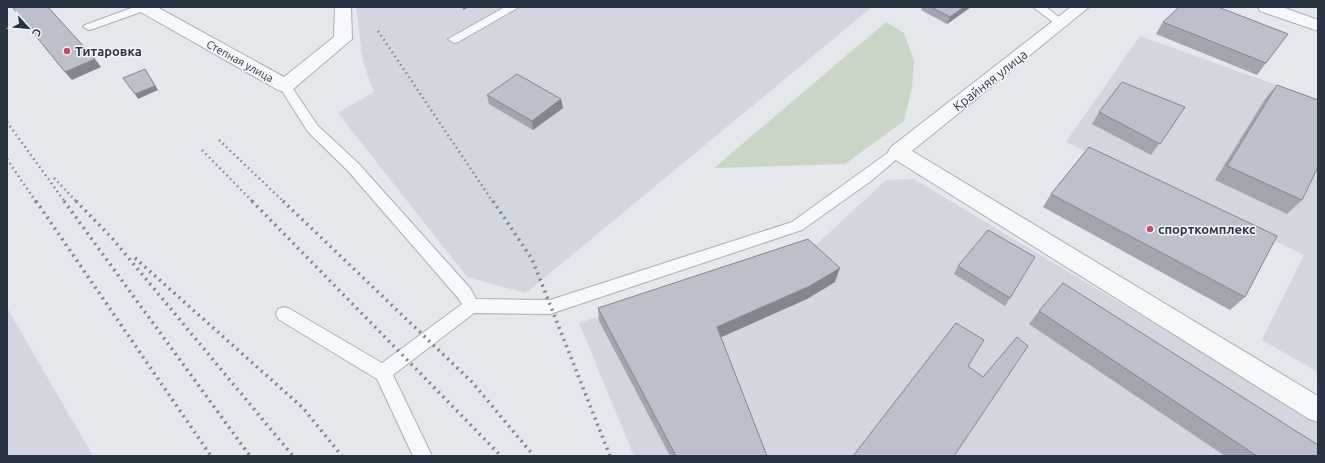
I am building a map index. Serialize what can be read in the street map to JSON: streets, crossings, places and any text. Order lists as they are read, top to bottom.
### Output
{
  "streets": {
    "street": ["Степная улица", "Крайняя улица"]
  },
  "places": ["Титаровка", "спорткомплекс"],
  "north": "bottom right"
}
